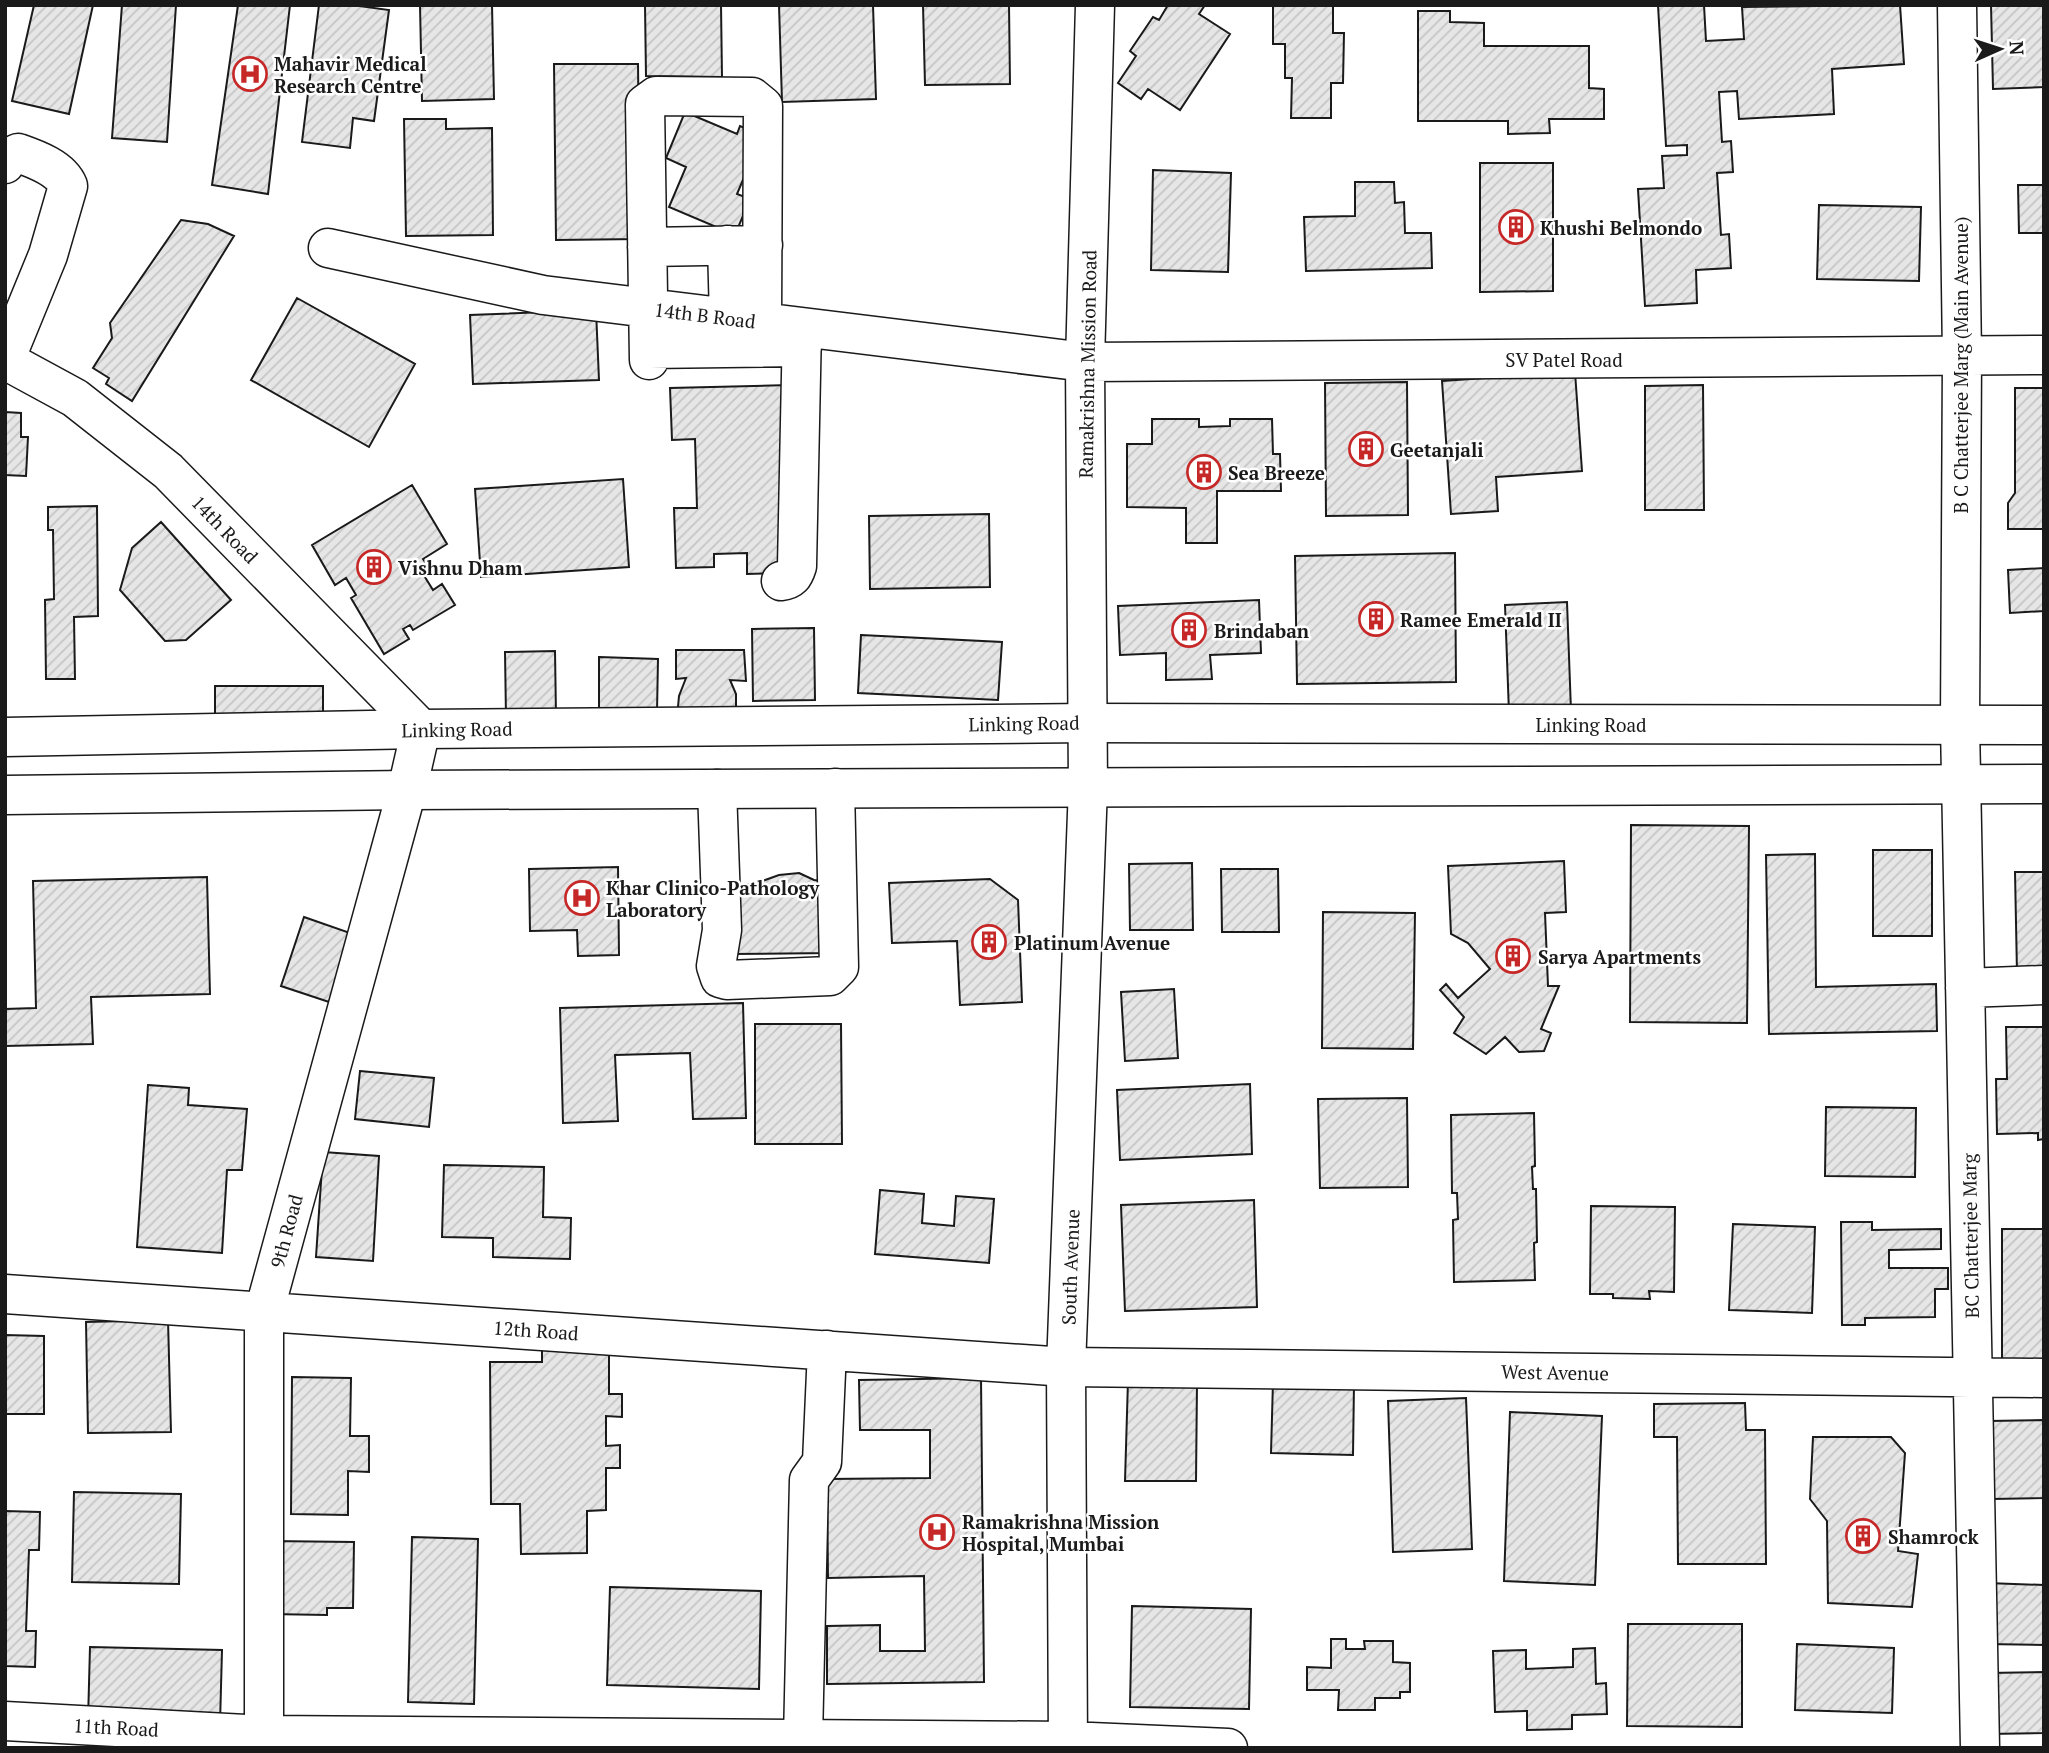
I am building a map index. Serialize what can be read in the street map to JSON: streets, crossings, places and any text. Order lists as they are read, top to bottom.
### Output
{
  "streets": {
    "street": [
      "14th B Road",
      "SV Patel Road",
      "Ramakrishna Mission Road",
      "B C Chatterjee Marg (Main Avenue)",
      "14th Road",
      "Linking Road",
      "9th Road",
      "BC Chatterjee Marg",
      "South Avenue",
      "12th Road",
      "West Avenue",
      "11th Road"
    ]
  },
  "crossings": [
    ["14th B Road", "SV Patel Road"],
    ["14th B Road", "Ramakrishna Mission Road"],
    ["SV Patel Road", "Ramakrishna Mission Road"],
    ["SV Patel Road", "B C Chatterjee Marg (Main Avenue)"],
    ["Ramakrishna Mission Road", "Linking Road"],
    ["Ramakrishna Mission Road", "South Avenue"],
    ["B C Chatterjee Marg (Main Avenue)", "Linking Road"],
    ["B C Chatterjee Marg (Main Avenue)", "BC Chatterjee Marg"],
    ["14th Road", "Linking Road"],
    ["14th Road", "9th Road"],
    ["Linking Road", "9th Road"],
    ["Linking Road", "BC Chatterjee Marg"],
    ["9th Road", "12th Road"],
    ["9th Road", "11th Road"],
    ["BC Chatterjee Marg", "West Avenue"],
    ["South Avenue", "12th Road"],
    ["South Avenue", "West Avenue"],
    ["South Avenue", "11th Road"],
    ["12th Road", "West Avenue"]
  ],
  "places": {
    "hospital": ["Mahavir Medical Research Centre", "Khar Clinico-Pathology Laboratory", "Ramakrishna Mission Hospital, Mumbai"],
    "building": [
      "Khushi Belmondo",
      "Geetanjali",
      "Sea Breeze",
      "Vishnu Dham",
      "Ramee Emerald II",
      "Brindaban",
      "Platinum Avenue",
      "Sarya Apartments",
      "Shamrock"
    ]
  },
  "north": "right"
}
